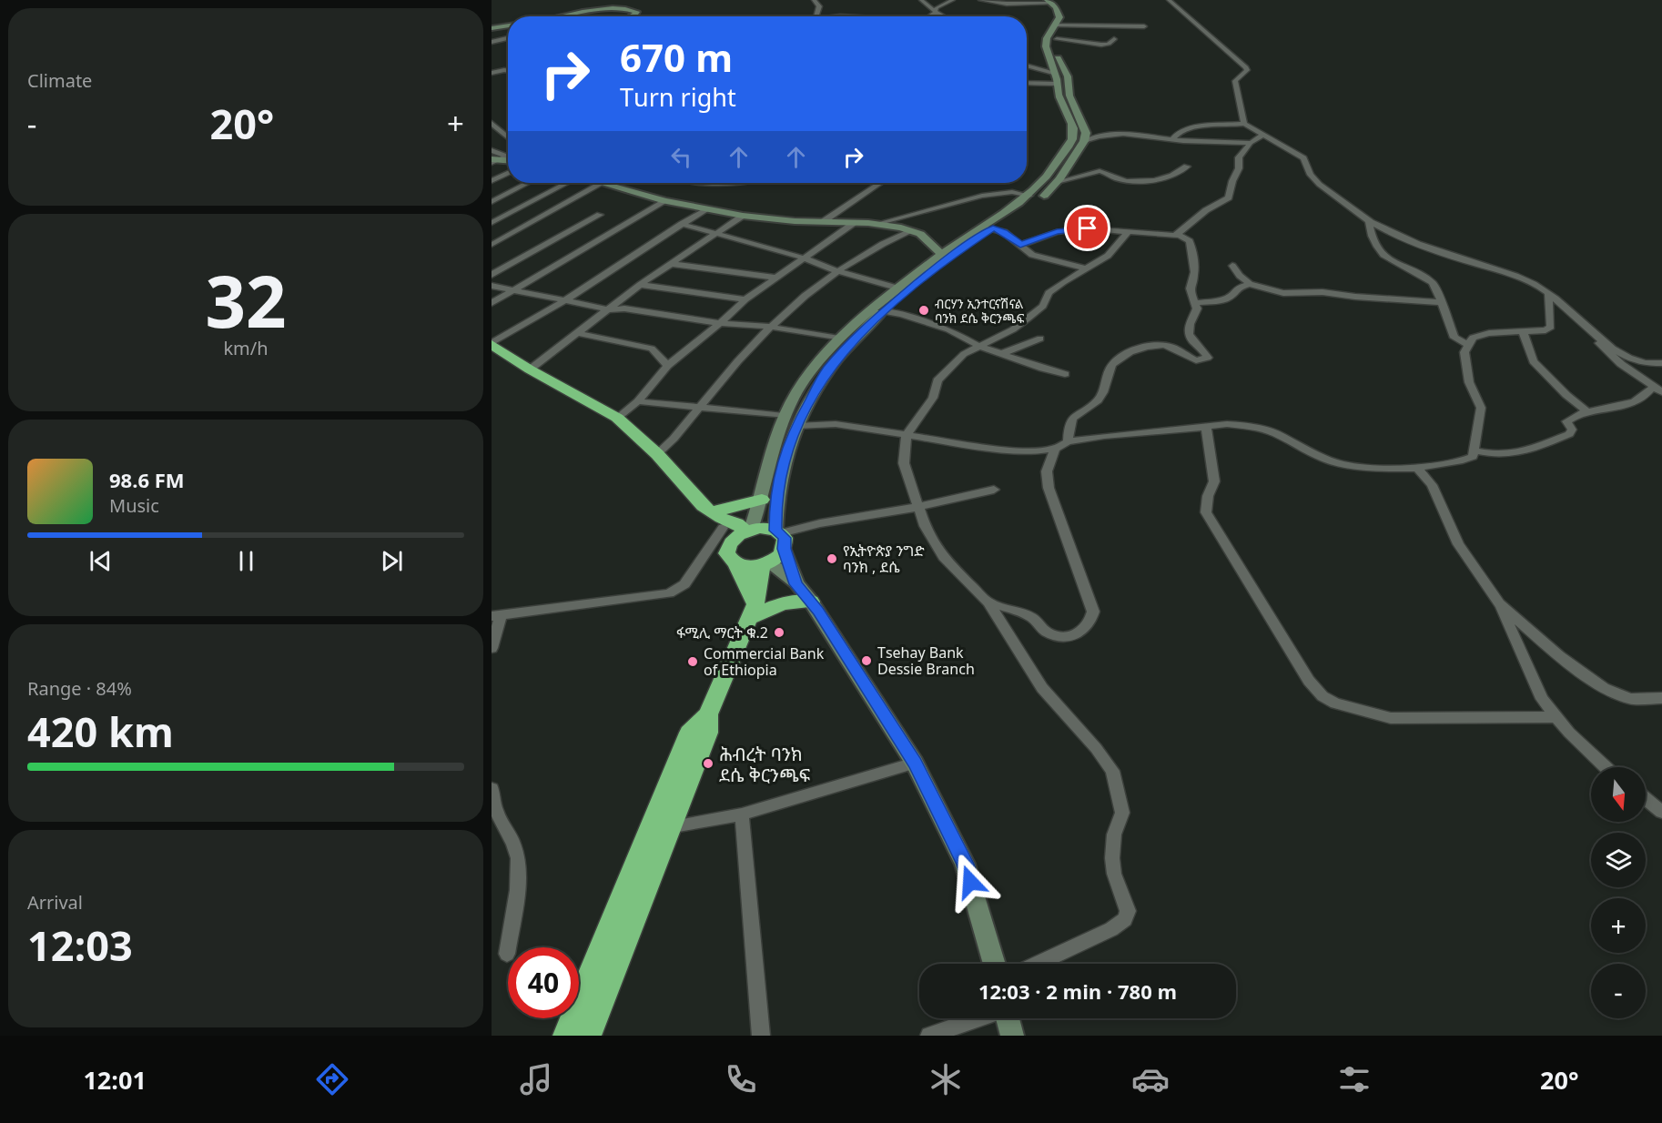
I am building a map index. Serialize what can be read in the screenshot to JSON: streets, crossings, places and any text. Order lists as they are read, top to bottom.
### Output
{
  "places": [
    "ብርሃን ኢንተርናሽናል ባንክ ደሴ ቅርንጫፍ",
    "የኢትዮጵያ ንግድ ባንክ , ደሴ",
    "ፋሚሊ ማርት ቁ.2",
    "Tsehay Bank Dessie Branch",
    "Commercial Bank of Ethiopia",
    "ሕብረት ባንክ ደሴ ቅርንጫፍ"
  ],
  "north": "bottom",
  "page": {
    "tile": [
      "Climate",
      ["32", "km/h"],
      ["Range · 84%", "420 km"],
      ["Arrival", "12:03"]
    ],
    "turn": ["670 m", "Turn right"],
    "heat": ["−", "20°", "+"],
    "song": ["98.6 FM", "Music"],
    "map_buttons": ["+", "−"],
    "limit": "40",
    "trip": "12:03 · 2 min · 780 m",
    "tabs": ["12:01", "20°"]
  }
}
